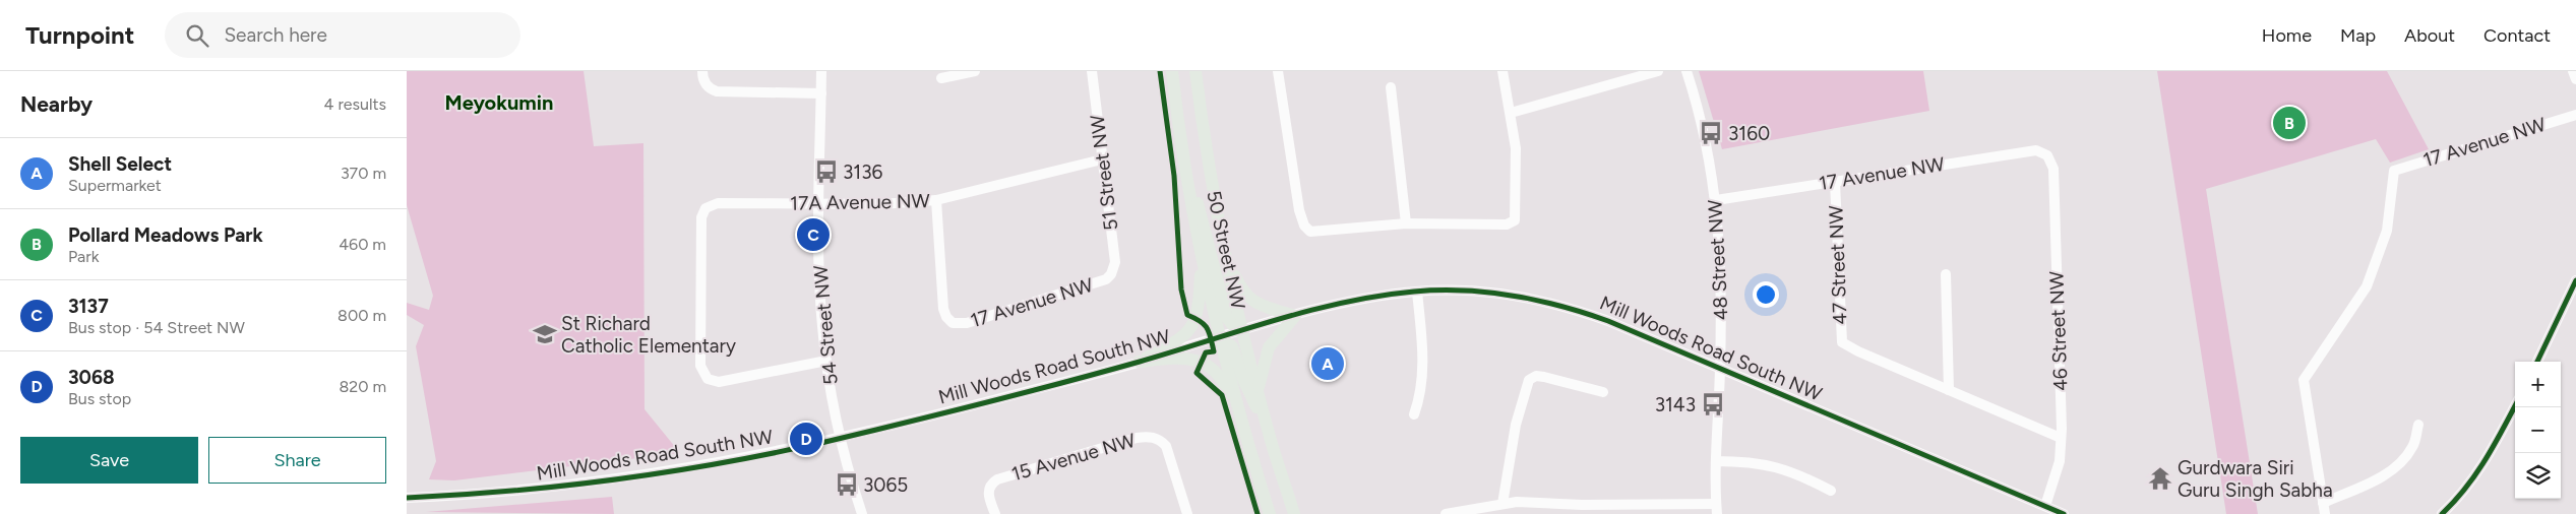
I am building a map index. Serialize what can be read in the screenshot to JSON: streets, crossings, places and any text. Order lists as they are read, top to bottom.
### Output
{
  "streets": {
    "main road": ["50 Street NW"],
    "street": [
      "17 Avenue NW",
      "51 Street NW",
      "17A Avenue NW",
      "48 Street NW",
      "47 Street NW",
      "54 Street NW",
      "46 Street NW",
      "Mill Woods Road South NW",
      "15 Avenue NW"
    ]
  },
  "crossings": [
    ["17 Avenue NW", "51 Street NW"],
    ["17 Avenue NW", "17A Avenue NW"],
    ["17 Avenue NW", "48 Street NW"],
    ["17 Avenue NW", "47 Street NW"],
    ["17 Avenue NW", "46 Street NW"],
    ["51 Street NW", "17A Avenue NW"],
    ["17A Avenue NW", "54 Street NW"],
    ["50 Street NW", "Mill Woods Road South NW"],
    ["48 Street NW", "Mill Woods Road South NW"],
    ["54 Street NW", "Mill Woods Road South NW"],
    ["46 Street NW", "Mill Woods Road South NW"]
  ],
  "districts": ["Meyokumin"],
  "places": {
    "bus stop": [
      "3160",
      "3136",
      "3143",
      "3065"
    ],
    "school or university": ["St Richard Catholic Elementary"],
    "temple": ["Gurdwara Siri Guru Singh Sabha"]
  },
  "page": {
    "header": "Turnpoint",
    "search": "Search here",
    "nav": [
      "Home",
      "Map",
      "About",
      "Contact"
    ],
    "heading": ["Nearby", "4 results"],
    "pins": [
      "B",
      "C",
      "A",
      "D"
    ],
    "list": [
      {
        "mark": "A",
        "name": "Shell Select",
        "note": "Supermarket",
        "value": "370 m"
      },
      {
        "mark": "B",
        "name": "Pollard Meadows Park",
        "note": "Park",
        "value": "460 m"
      },
      {
        "mark": "C",
        "name": "3137",
        "note": "Bus stop · 54 Street NW",
        "value": "800 m"
      },
      {
        "mark": "D",
        "name": "3068",
        "note": "Bus stop",
        "value": "820 m"
      }
    ],
    "map_buttons": ["+", "−"],
    "buttons": ["Save", "Share"]
  }
}
